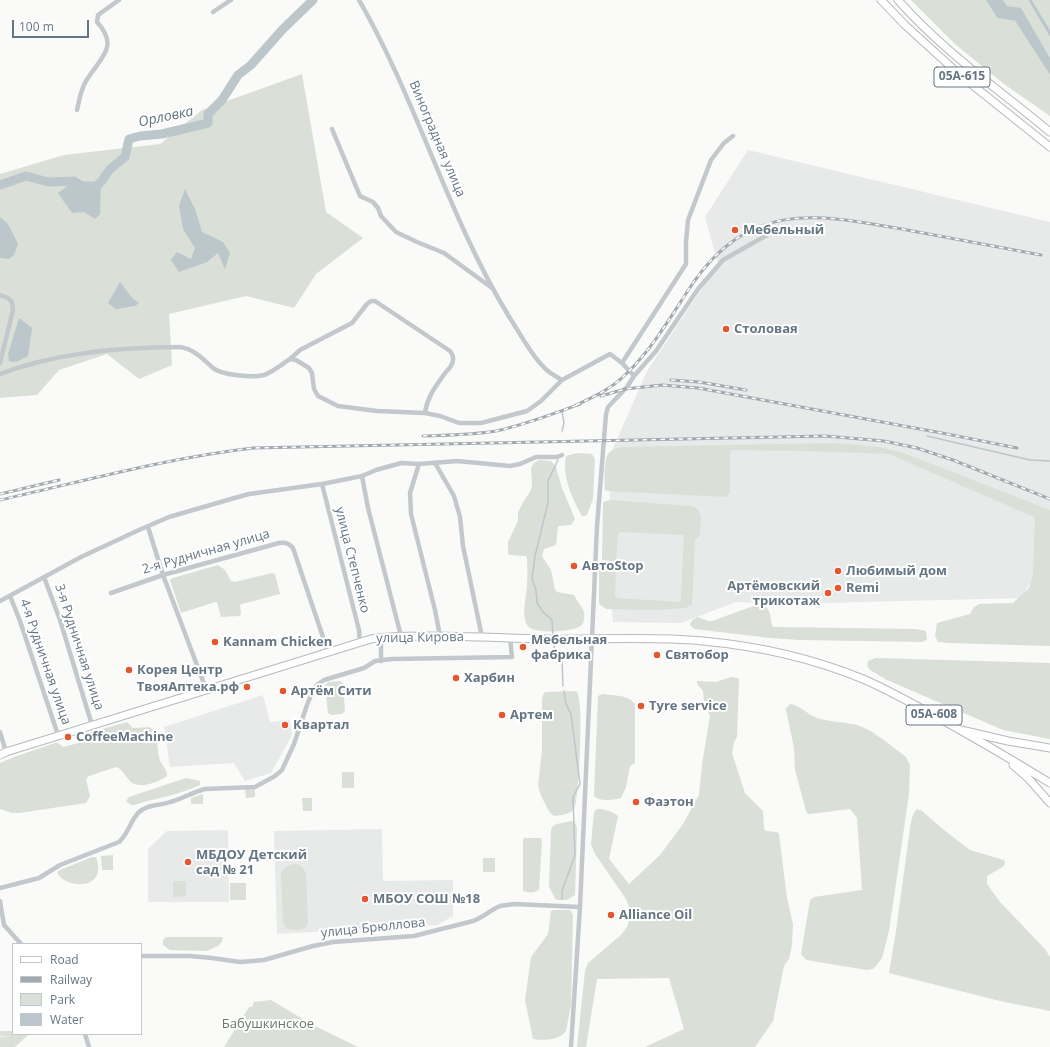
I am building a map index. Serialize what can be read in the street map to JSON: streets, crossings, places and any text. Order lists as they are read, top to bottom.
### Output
{
  "streets": {
    "main road": ["05А-615", "улица Кирова", "05А-608"],
    "street": [
      "Виноградная улица",
      "2-я Рудничная улица",
      "улица Степченко",
      "3-я Рудничная улица",
      "4-я Рудничная улица",
      "улица Брюллова"
    ]
  },
  "crossings": [
    ["2-я Рудничная улица", "улица Кирова"],
    ["улица Степченко", "улица Кирова"],
    ["улица Кирова", "3-я Рудничная улица"],
    ["улица Кирова", "4-я Рудничная улица"],
    ["улица Кирова", "05А-608"]
  ],
  "water": ["Орловка"],
  "parks": ["Бабушкинское"],
  "places": [
    "Мебельный",
    "Столовая",
    "АвтоStop",
    "Любимый дом",
    "Remi",
    "Артёмовский трикотаж",
    "Kannam Chicken",
    "Мебельная фабрика",
    "Святобор",
    "Корея Центр",
    "Харбин",
    "ТвояАптека.рф",
    "Артём Сити",
    "Tyre service",
    "Артем",
    "Квартал",
    "CoffeeMachine",
    "Фаэтон",
    "МБДОУ Детский сад № 21",
    "МБОУ СОШ №18",
    "Alliance Oil"
  ],
  "legend": [
    "Road",
    "Railway",
    "Park",
    "Water"
  ],
  "scale_bar": "100 m"
}
